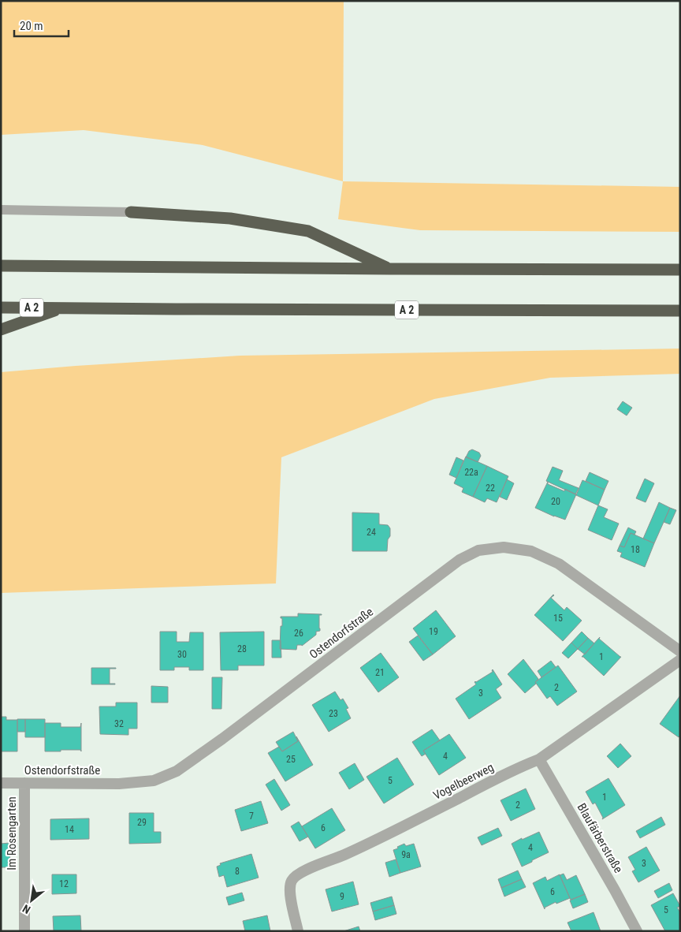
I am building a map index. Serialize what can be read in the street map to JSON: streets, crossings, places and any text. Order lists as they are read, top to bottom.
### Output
{
  "streets": {
    "highway": ["A 2"],
    "street": [
      "Ostendorfstraße",
      "Vogelbeerweg",
      "Im Rosengarten",
      "Blaufärberstraße"
    ]
  },
  "crossings": [
    ["Ostendorfstraße", "Im Rosengarten"],
    ["Vogelbeerweg", "Blaufärberstraße"]
  ],
  "house_numbers": [
    "22a",
    "22",
    "20",
    "24",
    "18",
    "15",
    "19",
    "26",
    "28",
    "30",
    "1",
    "21",
    "2",
    "3",
    "23",
    "32",
    "4",
    "25",
    "5",
    "1",
    "2",
    "7",
    "29",
    "6",
    "14",
    "4",
    "9a",
    "3",
    "8",
    "12",
    "6",
    "9",
    "5"
  ],
  "scale_bar": "20 m",
  "north": "bottom left"
}
